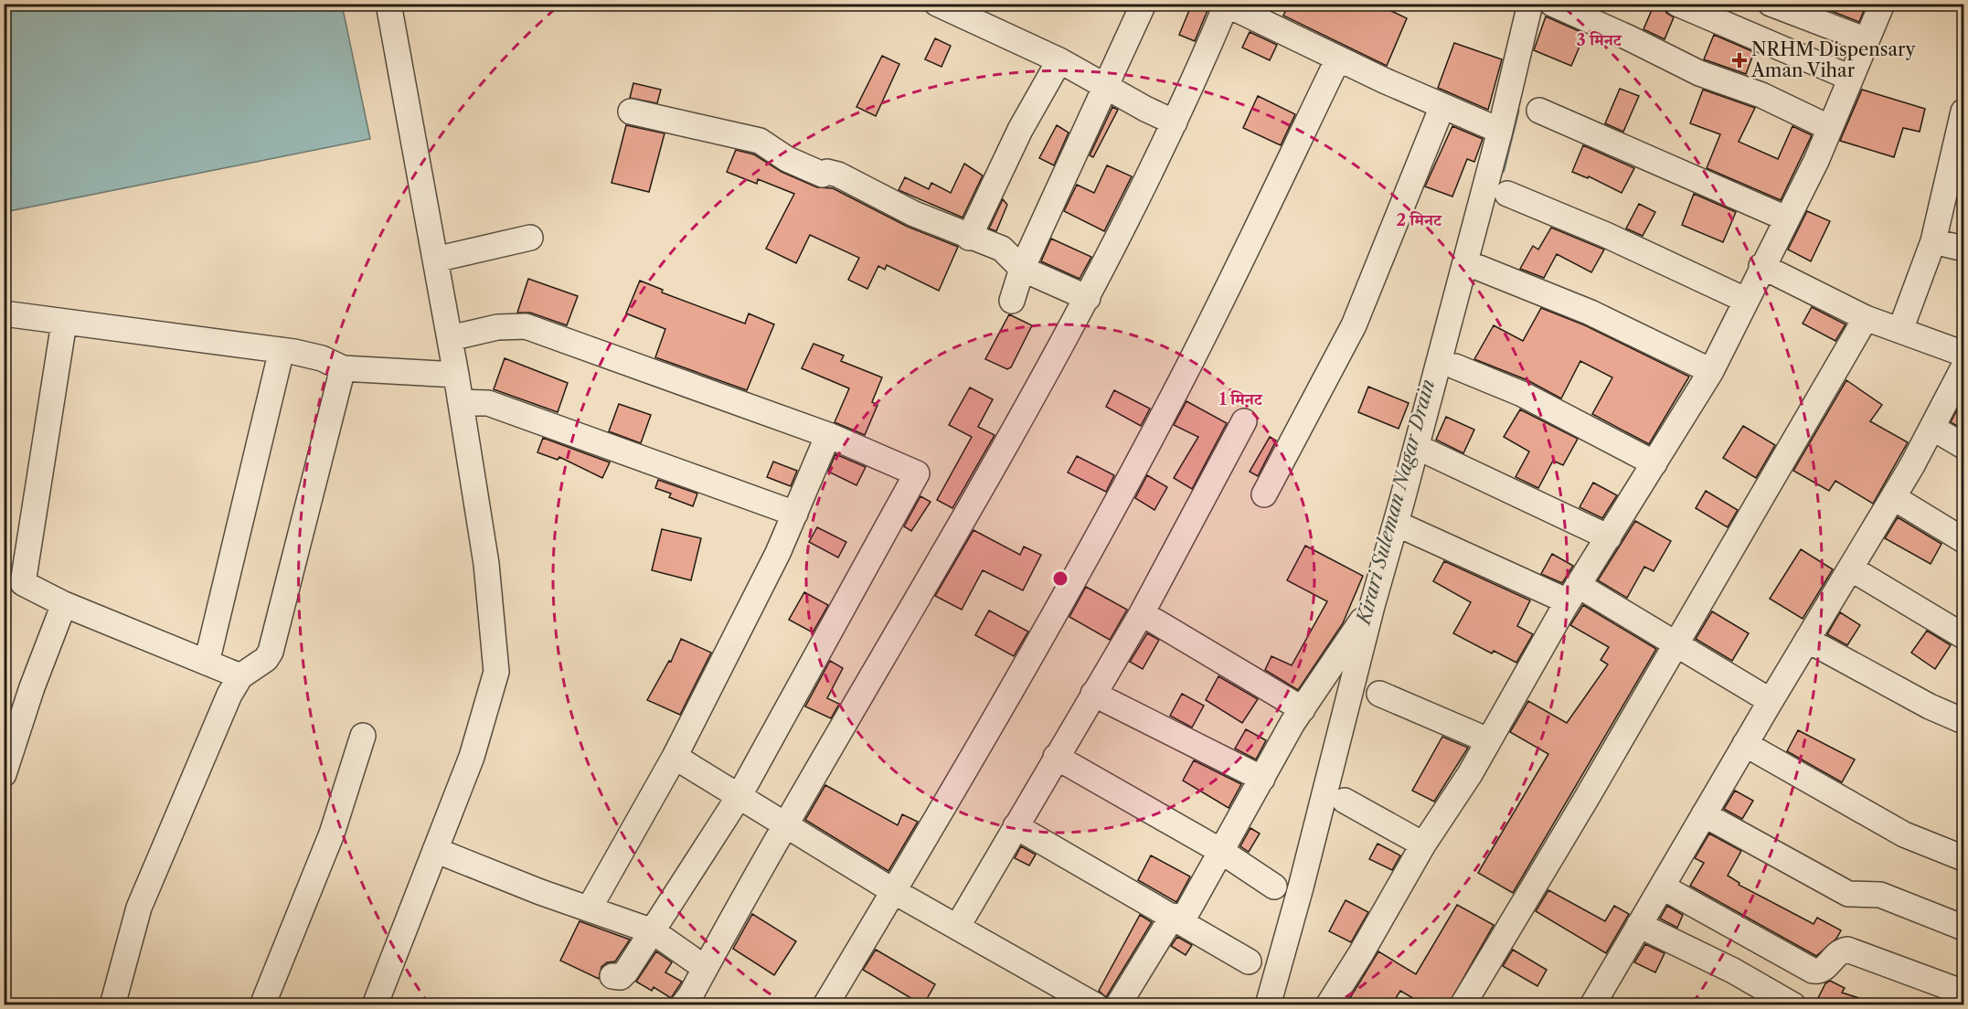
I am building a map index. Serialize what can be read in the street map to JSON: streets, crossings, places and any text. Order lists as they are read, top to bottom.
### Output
{
  "water": ["Kirari Suleman Nagar Drain"],
  "places": {
    "health": ["NRHM Dispensary Aman Vihar"]
  },
  "rings": ["3 मिनट", "2 मिनट", "1 मिनट"]
}
